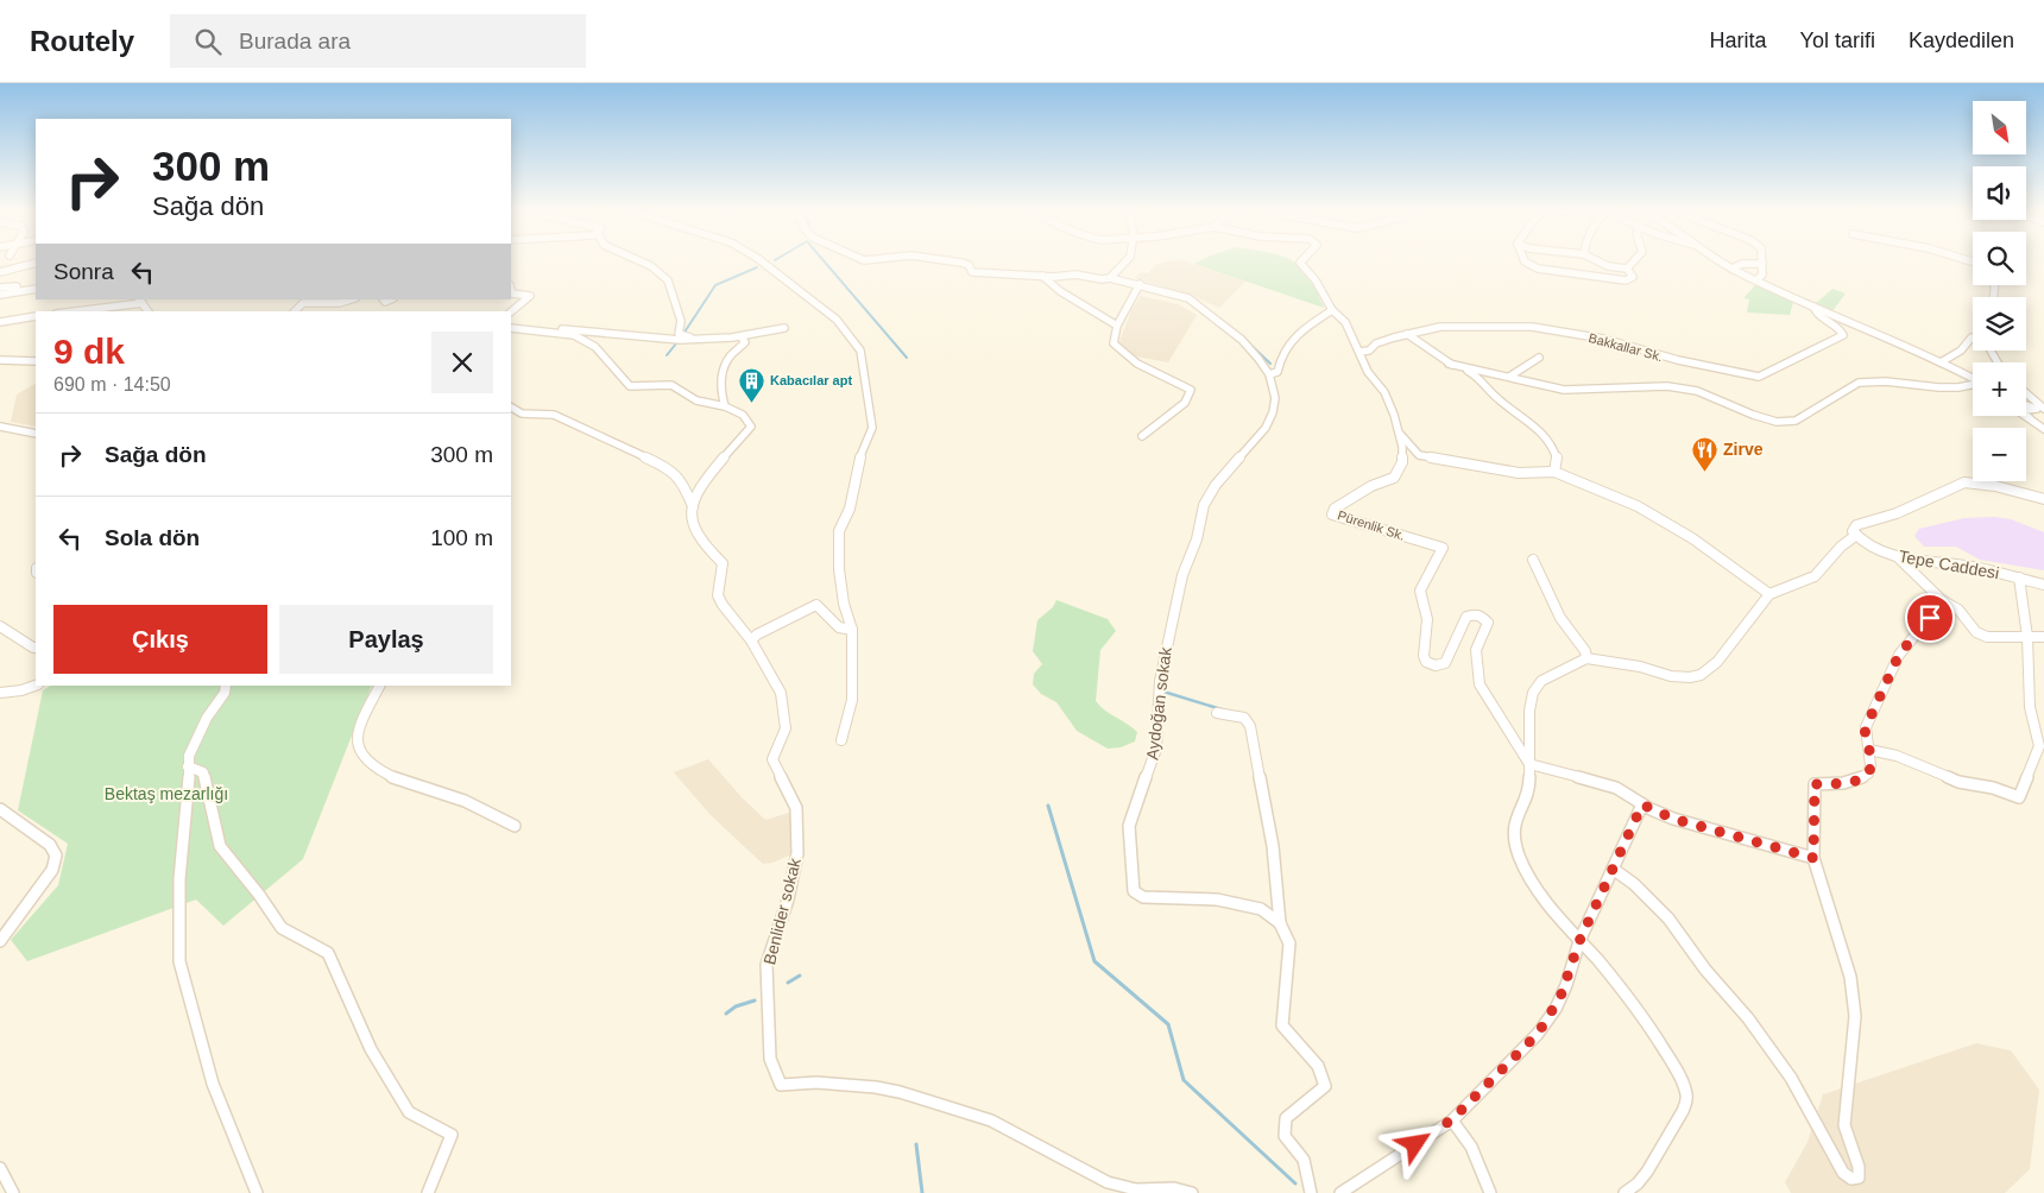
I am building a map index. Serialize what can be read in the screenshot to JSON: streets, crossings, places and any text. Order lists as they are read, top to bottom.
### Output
{
  "streets": {
    "street": [
      "Bakkallar Sk.",
      "Pürenlik Sk.",
      "Tepe Caddesi",
      "Aydoğan sokak",
      "Benlider sokak"
    ]
  },
  "crossings": [
    ["Bakkallar Sk.", "Pürenlik Sk."]
  ],
  "parks": ["Bektaş mezarlığı"],
  "places": {
    "building": ["Kabacılar apt"],
    "restaurant": ["Zirve"]
  },
  "north": "bottom right",
  "page": {
    "header": "Routely",
    "search": "Burada ara",
    "nav": ["Harita", "Yol tarifi", "Kaydedilen"],
    "map_buttons": ["+", "−"],
    "turn": ["300 m", "Sağa dön"],
    "then": "Sonra",
    "heading": ["9 dk", "690 m · 14:50"],
    "list": [
      {
        "name": "Sağa dön",
        "value": "300 m"
      },
      {
        "name": "Sola dön",
        "value": "100 m"
      }
    ],
    "buttons": ["Çıkış", "Paylaş"]
  }
}
